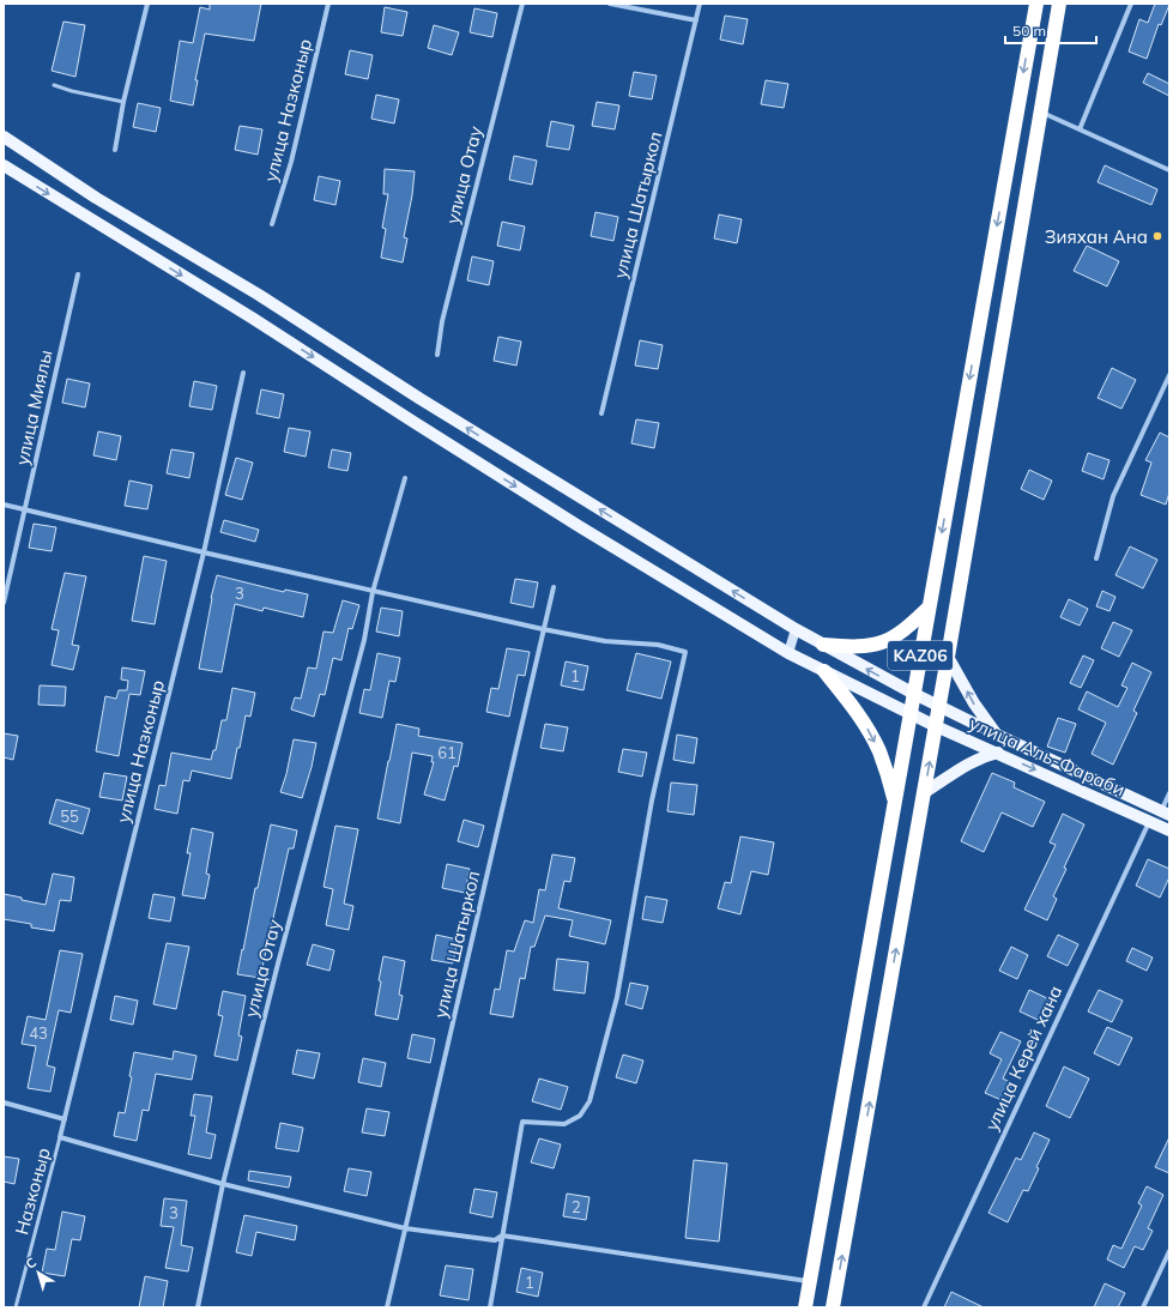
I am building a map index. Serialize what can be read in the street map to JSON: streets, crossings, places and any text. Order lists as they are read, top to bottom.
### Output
{
  "streets": {
    "highway": ["KАZ06"],
    "main road": ["улица Аль-Фараби"],
    "street": [
      "улица Назконыр",
      "улица Отау",
      "улица Шатыркол",
      "улица Миялы",
      "улица Керей хана"
    ],
    "lane": ["Назконыр"]
  },
  "crossings": [
    ["улица Назконыр", "Назконыр"],
    ["KАZ06", "улица Аль-Фараби"],
    ["улица Аль-Фараби", "улица Керей хана"]
  ],
  "places": ["Зияхан Ана"],
  "house_numbers": [
    "3",
    "1",
    "61",
    "55",
    "43",
    "2",
    "3",
    "1"
  ],
  "scale_bar": "50 m",
  "north": "top left"
}
